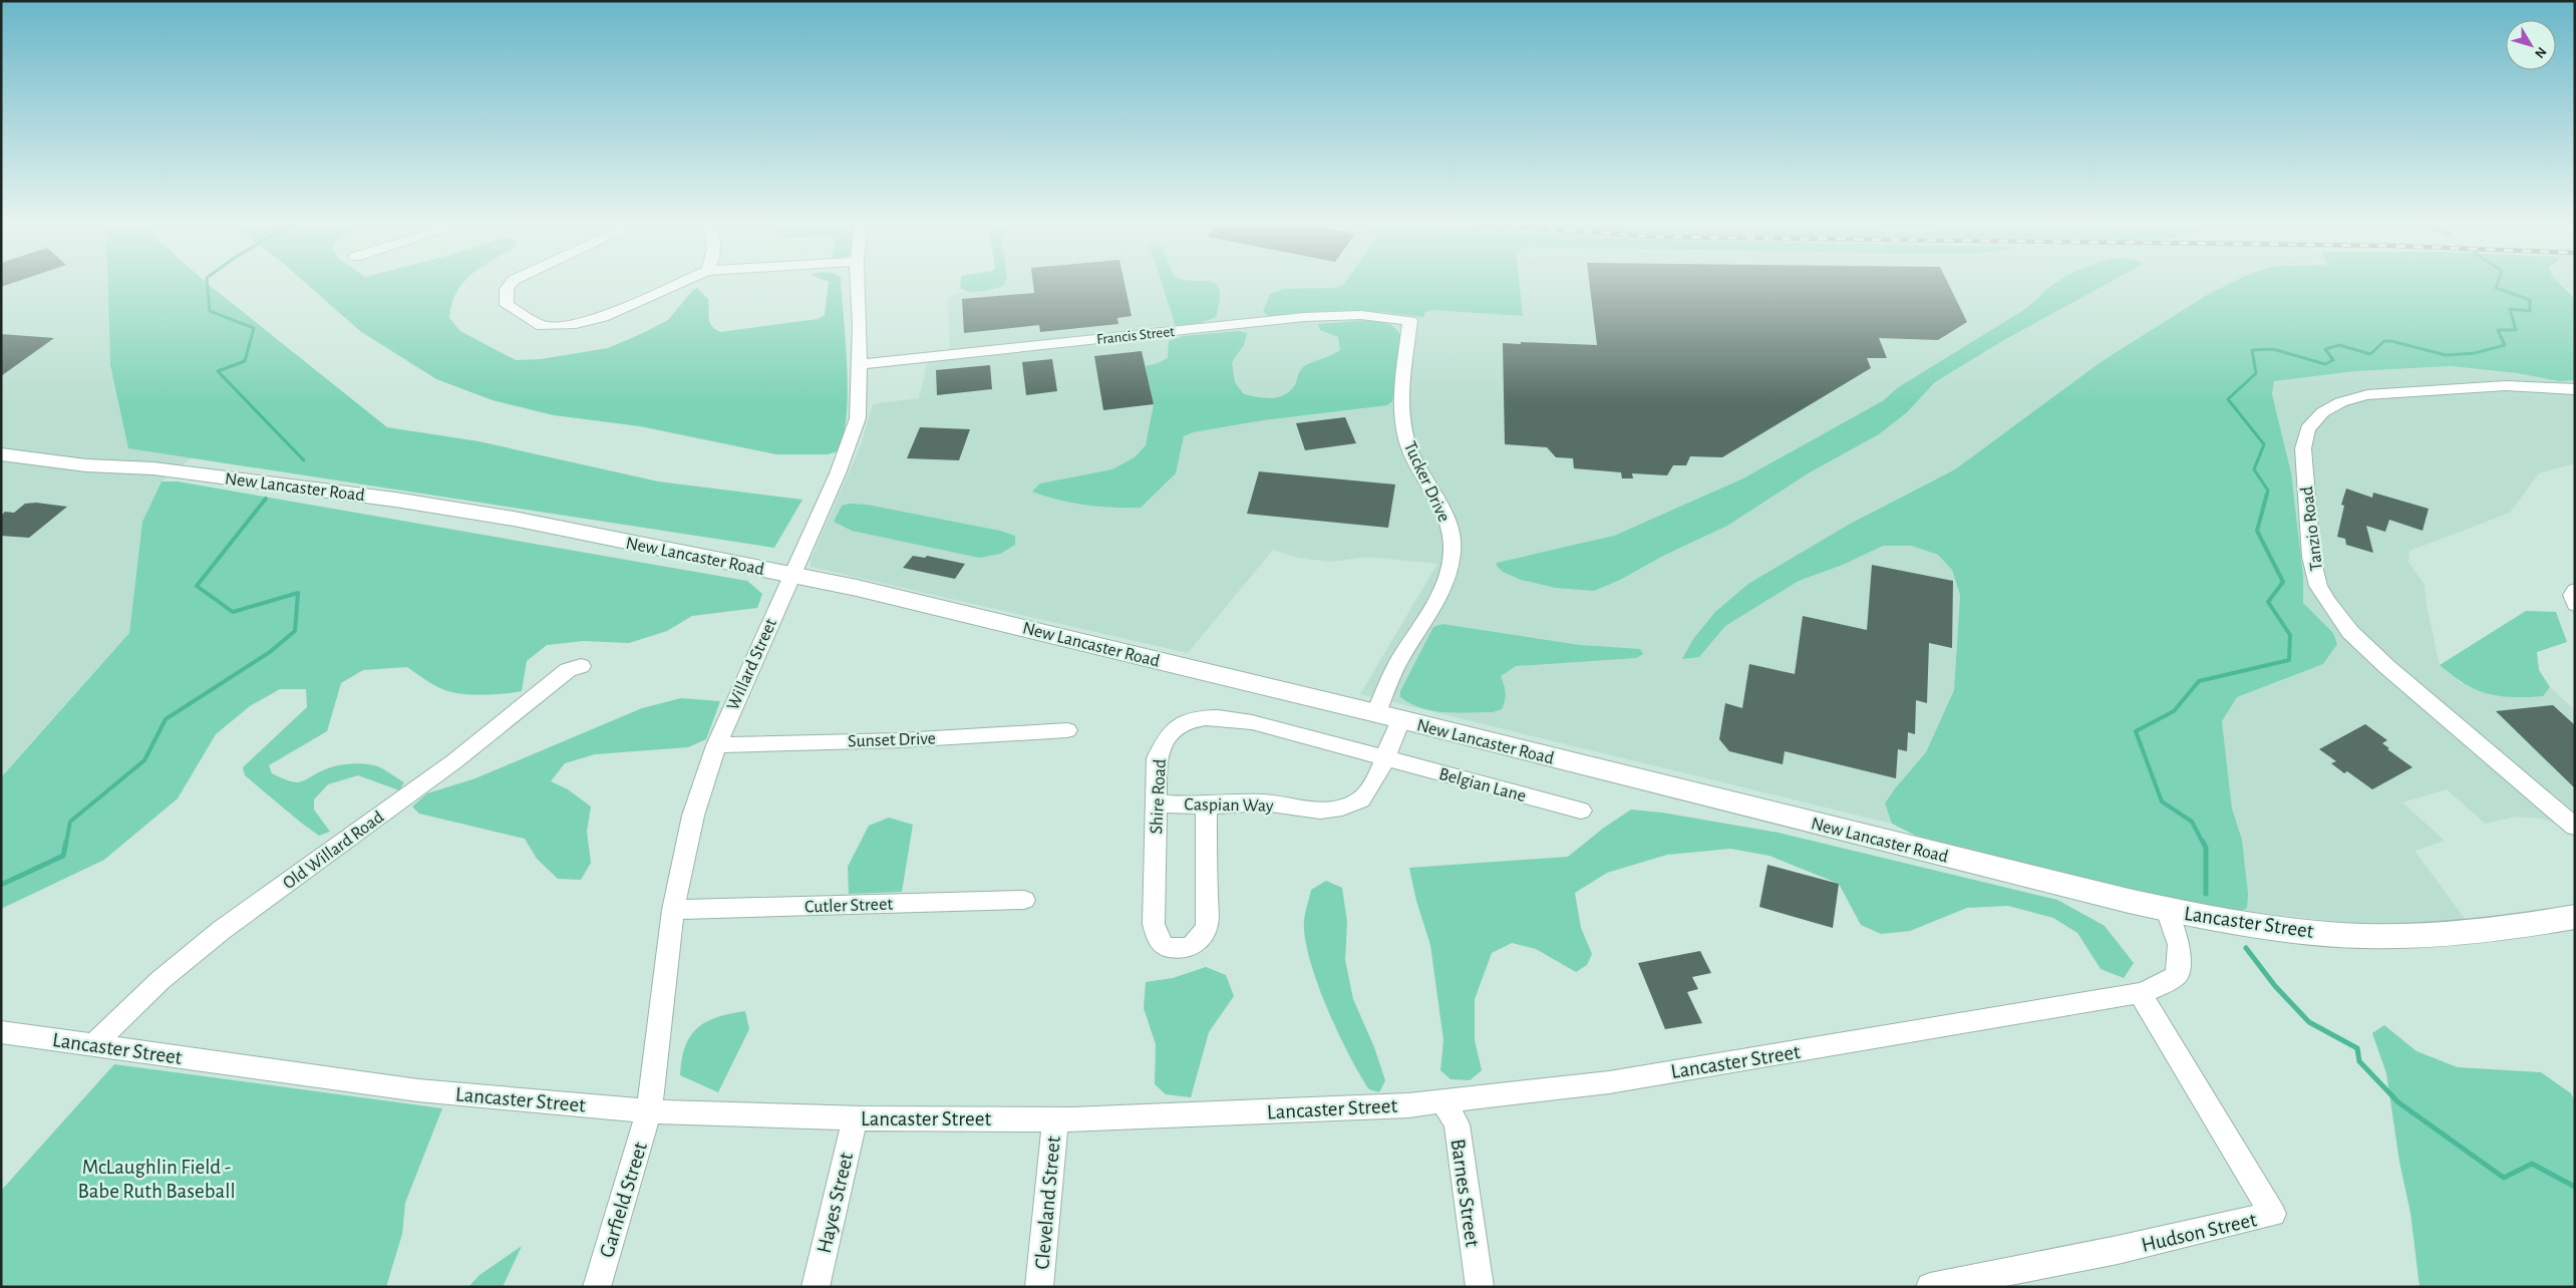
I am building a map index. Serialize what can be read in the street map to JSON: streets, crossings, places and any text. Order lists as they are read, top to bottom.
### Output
{
  "streets": {
    "main road": ["New Lancaster Road", "Lancaster Street"],
    "street": [
      "Francis Street",
      "Tucker Drive",
      "Tanzio Road",
      "Willard Street",
      "Sunset Drive",
      "Belgian Lane",
      "Shire Road",
      "Caspian Way",
      "Old Willard Road",
      "Cutler Street",
      "Barnes Street",
      "Garfield Street",
      "Hayes Street",
      "Cleveland Street",
      "Hudson Street"
    ]
  },
  "crossings": [
    ["Francis Street", "Tucker Drive"],
    ["Francis Street", "Willard Street"],
    ["Tucker Drive", "New Lancaster Road"],
    ["New Lancaster Road", "Willard Street"],
    ["New Lancaster Road", "Caspian Way"],
    ["New Lancaster Road", "Lancaster Street"],
    ["Willard Street", "Sunset Drive"],
    ["Willard Street", "Cutler Street"],
    ["Willard Street", "Lancaster Street"],
    ["Willard Street", "Garfield Street"],
    ["Belgian Lane", "Shire Road"],
    ["Belgian Lane", "Caspian Way"],
    ["Shire Road", "Caspian Way"],
    ["Old Willard Road", "Lancaster Street"],
    ["Lancaster Street", "Barnes Street"],
    ["Lancaster Street", "Garfield Street"],
    ["Lancaster Street", "Hayes Street"],
    ["Lancaster Street", "Cleveland Street"],
    ["Lancaster Street", "Hudson Street"]
  ],
  "parks": ["McLaughlin Field - Babe Ruth Baseball"],
  "north": "bottom right"
}
